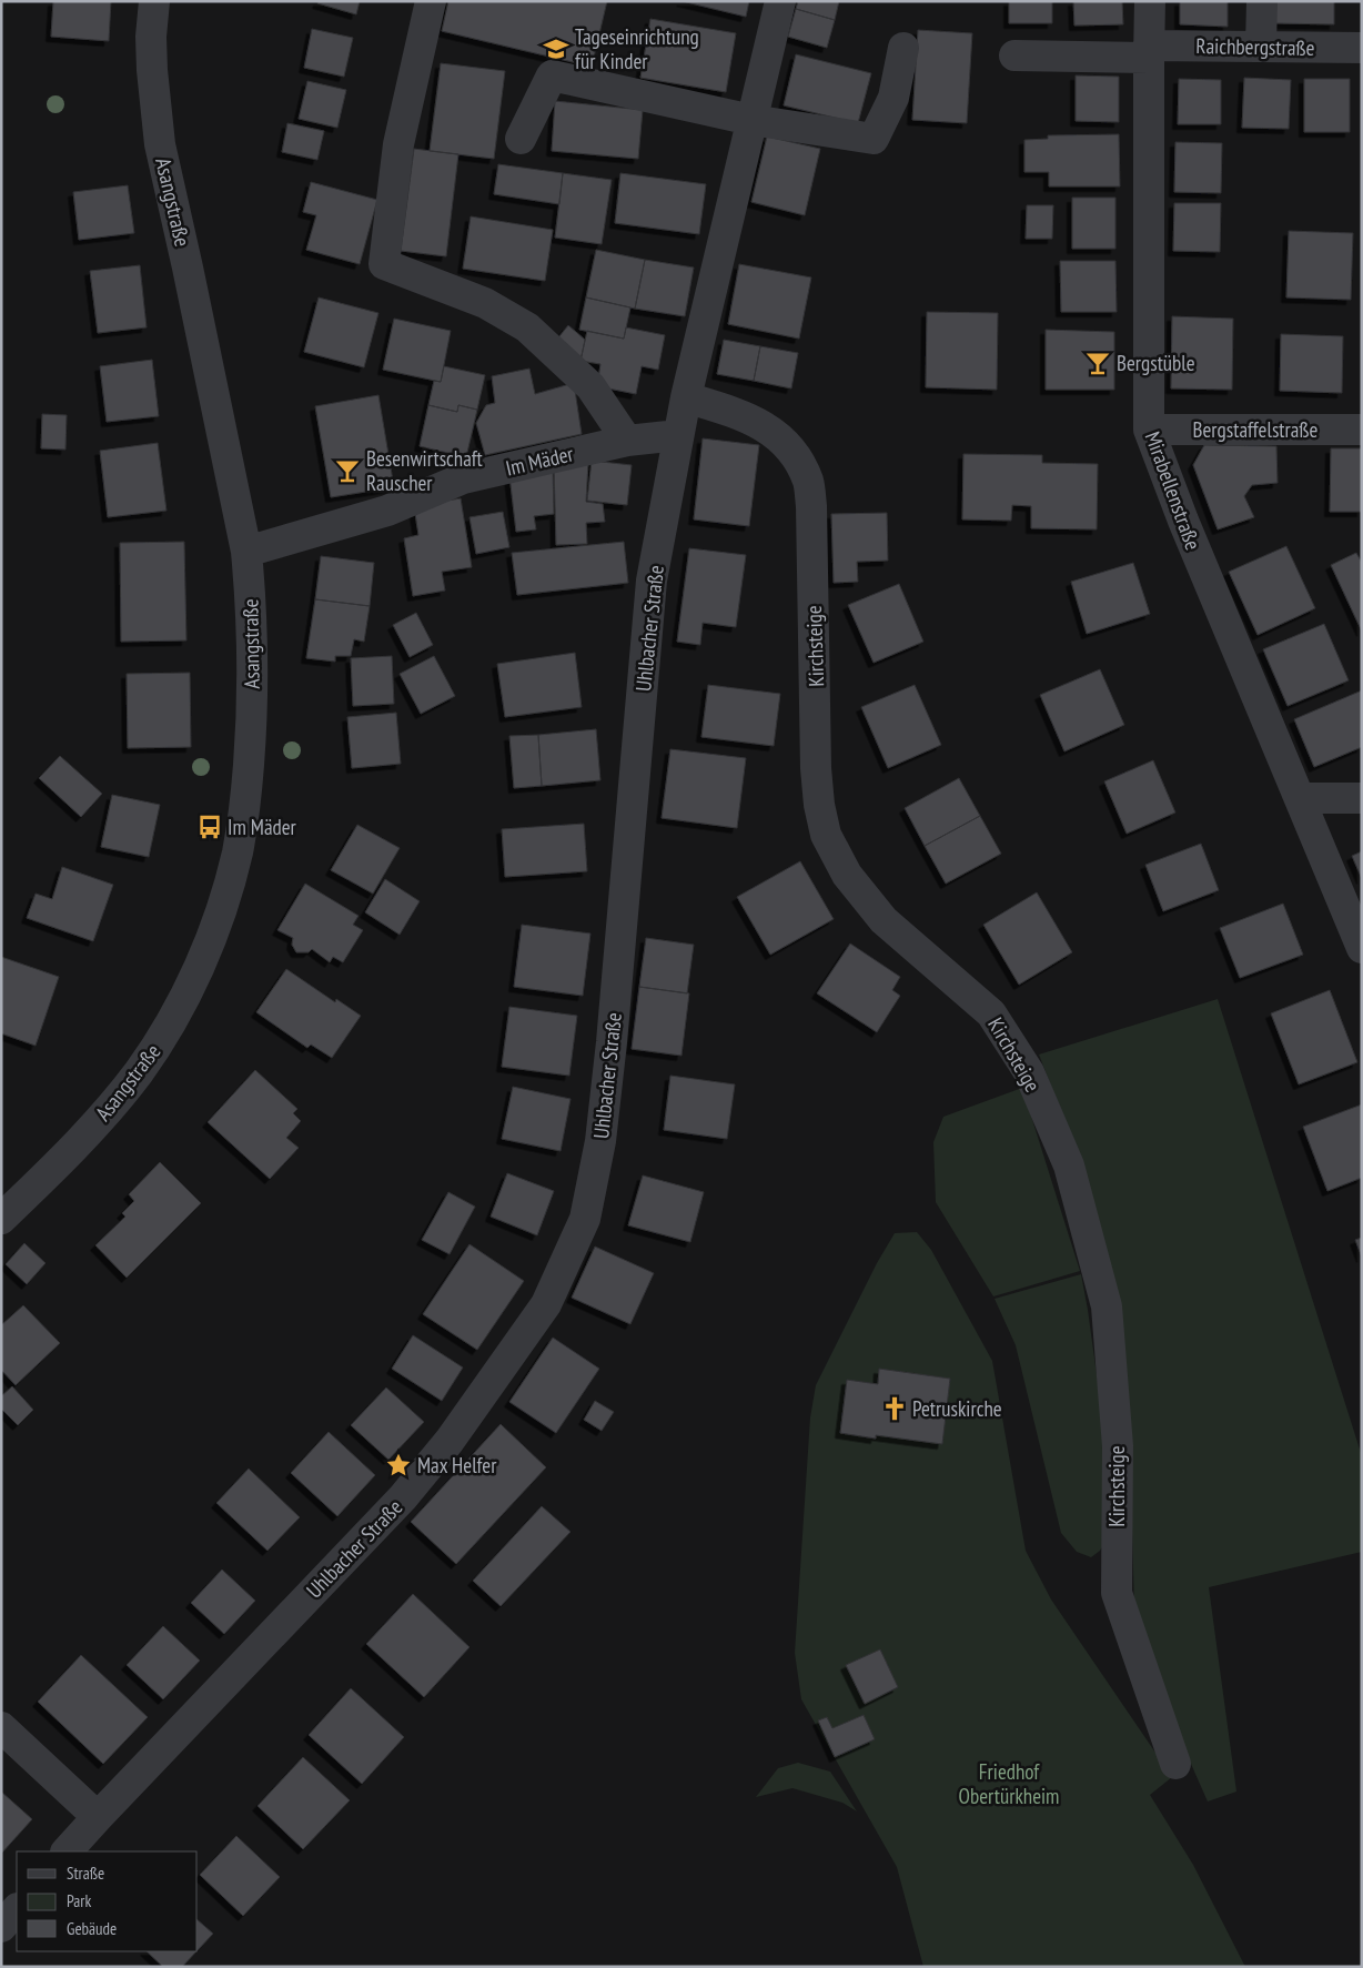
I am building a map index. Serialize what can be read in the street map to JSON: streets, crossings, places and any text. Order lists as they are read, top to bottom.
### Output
{
  "streets": {
    "street": [
      "Raichbergstraße",
      "Asangstraße",
      "Bergstaffelstraße",
      "Im Mäder",
      "Mirabellenstraße",
      "Uhlbacher Straße",
      "Kirchsteige"
    ]
  },
  "crossings": [
    ["Raichbergstraße", "Mirabellenstraße"],
    ["Asangstraße", "Im Mäder"],
    ["Bergstaffelstraße", "Mirabellenstraße"],
    ["Im Mäder", "Uhlbacher Straße"],
    ["Uhlbacher Straße", "Kirchsteige"]
  ],
  "parks": ["Friedhof Obertürkheim"],
  "places": {
    "school or university": ["Tageseinrichtung für Kinder"],
    "bar": ["Bergstüble", "Besenwirtschaft Rauscher"],
    "bus stop": ["Im Mäder"],
    "church": ["Petruskirche"],
    "place": ["Max Helfer"]
  },
  "legend": ["Straße", "Park", "Gebäude"]
}
